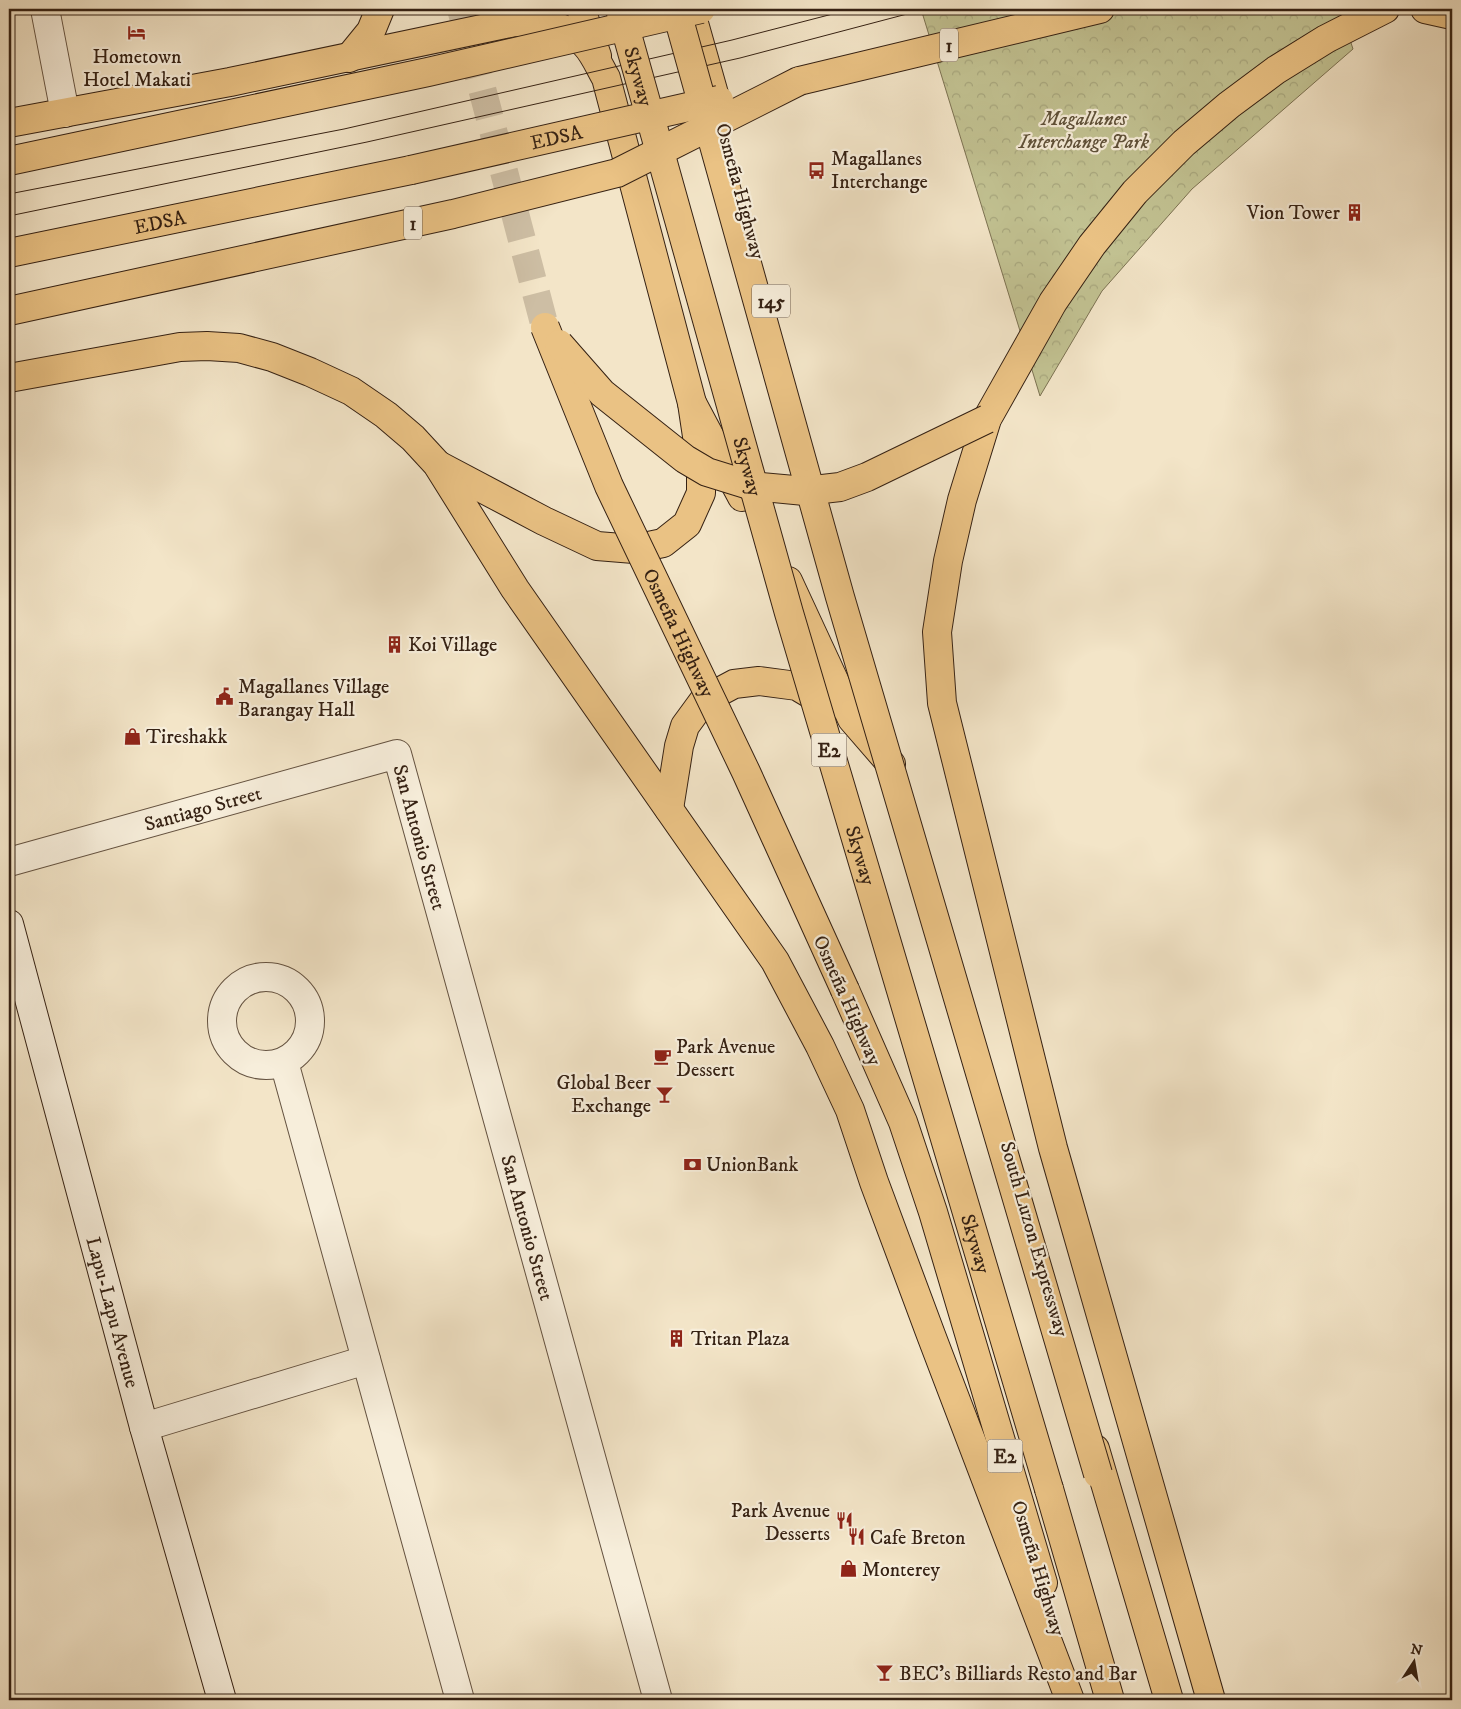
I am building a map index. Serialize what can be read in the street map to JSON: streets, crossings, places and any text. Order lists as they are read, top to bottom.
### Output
{
  "streets": {
    "main road": [
      "1",
      "Skyway",
      "EDSA",
      "Osmeña Highway",
      "145",
      "E2",
      "South Luzon Expressway"
    ],
    "street": ["Santiago Street", "San Antonio Street", "Lapu-Lapu Avenue"]
  },
  "crossings": [
    ["1", "EDSA"],
    ["Osmeña Highway", "South Luzon Expressway"],
    ["Santiago Street", "San Antonio Street"]
  ],
  "parks": ["Magallanes Interchange Park"],
  "places": {
    "hotel": ["Hometown Hotel Makati"],
    "bus stop": ["Magallanes Interchange"],
    "building": ["Vion Tower", "Koi Village", "Tritan Plaza"],
    "public building": ["Magallanes Village Barangay Hall"],
    "shop": ["Tireshakk", "Monterey"],
    "cafe": ["Park Avenue Dessert"],
    "bar": ["Global Beer Exchange", "BEC's Billiards Resto and Bar"],
    "bank": ["UnionBank"],
    "restaurant": ["Park Avenue Desserts", "Cafe Breton"]
  },
  "north": "top"
}
